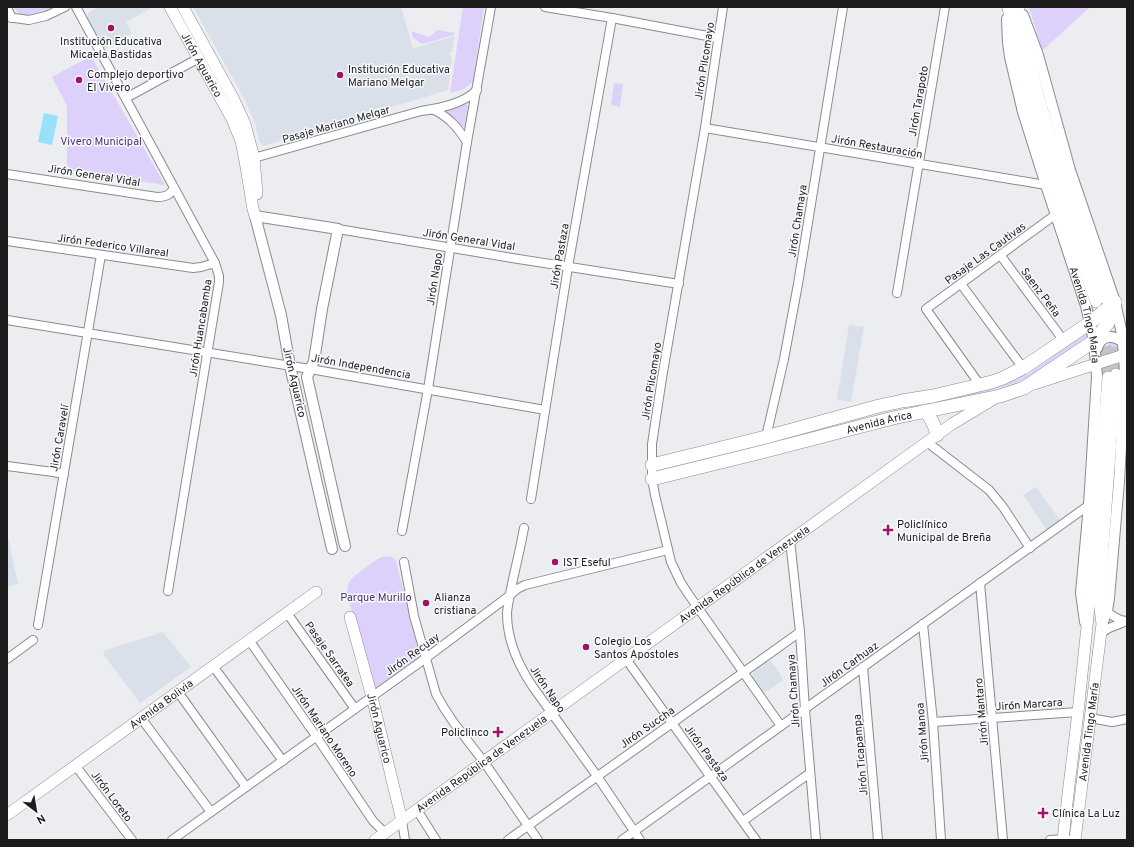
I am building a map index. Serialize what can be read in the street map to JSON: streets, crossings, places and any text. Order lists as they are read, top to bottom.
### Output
{
  "streets": {
    "main road": [
      "Jirón Aguarico",
      "Avenida Tingo María",
      "Avenida Arica",
      "Avenida República de Venezuela",
      "Avenida Bolivia"
    ],
    "street": [
      "Jirón Pilcomayo",
      "Jirón Tarapoto",
      "Pasaje Mariano Melgar",
      "Jirón Restauración",
      "Jirón General Vidal",
      "Jirón Chamaya",
      "Jirón Federico Villareal",
      "Pasaje Las Cautivas",
      "Jirón Pastaza",
      "Jirón Napo",
      "Saenz Peña",
      "Jirón Huancabamba",
      "Jirón Independencia",
      "Jirón Caravelí",
      "Pasaje Sarratea",
      "Jirón Recuay",
      "Jirón Carhuaz",
      "Jirón Marcara",
      "Jirón Mantaro",
      "Jirón Succha",
      "Jirón Mariano Moreno",
      "Jirón Manoa",
      "Jirón Ticapampa",
      "Jirón Loreto"
    ]
  },
  "crossings": [
    ["Jirón Pilcomayo", "Jirón Restauración"],
    ["Jirón Pilcomayo", "Jirón General Vidal"],
    ["Jirón Pilcomayo", "Avenida Arica"],
    ["Jirón Pilcomayo", "Avenida República de Venezuela"],
    ["Jirón Pilcomayo", "Jirón Recuay"],
    ["Jirón Pilcomayo", "Jirón Carhuaz"],
    ["Jirón Pilcomayo", "Jirón Succha"],
    ["Jirón Aguarico", "Pasaje Mariano Melgar"],
    ["Jirón Aguarico", "Jirón General Vidal"],
    ["Jirón Aguarico", "Jirón Independencia"],
    ["Jirón Aguarico", "Avenida República de Venezuela"],
    ["Jirón Aguarico", "Jirón Recuay"],
    ["Jirón Tarapoto", "Jirón Restauración"],
    ["Pasaje Mariano Melgar", "Jirón Napo"],
    ["Jirón Restauración", "Jirón Chamaya"],
    ["Jirón Restauración", "Avenida Tingo María"],
    ["Jirón General Vidal", "Jirón Pastaza"],
    ["Jirón General Vidal", "Jirón Napo"],
    ["Jirón General Vidal", "Jirón Huancabamba"],
    ["Jirón Chamaya", "Avenida Arica"],
    ["Jirón Chamaya", "Avenida República de Venezuela"],
    ["Jirón Chamaya", "Jirón Carhuaz"],
    ["Jirón Chamaya", "Jirón Succha"],
    ["Jirón Federico Villareal", "Jirón Huancabamba"],
    ["Jirón Federico Villareal", "Jirón Caravelí"],
    ["Pasaje Las Cautivas", "Saenz Peña"],
    ["Pasaje Las Cautivas", "Avenida Tingo María"],
    ["Pasaje Las Cautivas", "Avenida Arica"],
    ["Jirón Pastaza", "Jirón Independencia"],
    ["Jirón Pastaza", "Avenida República de Venezuela"],
    ["Jirón Pastaza", "Jirón Carhuaz"],
    ["Jirón Pastaza", "Jirón Succha"],
    ["Jirón Napo", "Jirón Independencia"],
    ["Jirón Napo", "Avenida República de Venezuela"],
    ["Jirón Napo", "Jirón Recuay"],
    ["Jirón Napo", "Jirón Carhuaz"],
    ["Jirón Napo", "Jirón Succha"],
    ["Saenz Peña", "Avenida Arica"],
    ["Avenida Tingo María", "Avenida Arica"],
    ["Avenida Tingo María", "Jirón Carhuaz"],
    ["Avenida Tingo María", "Jirón Marcara"],
    ["Jirón Huancabamba", "Jirón Independencia"],
    ["Jirón Independencia", "Jirón Caravelí"],
    ["Avenida Arica", "Avenida República de Venezuela"],
    ["Avenida República de Venezuela", "Jirón Mariano Moreno"],
    ["Pasaje Sarratea", "Jirón Recuay"],
    ["Pasaje Sarratea", "Avenida Bolivia"],
    ["Jirón Recuay", "Jirón Mariano Moreno"],
    ["Jirón Carhuaz", "Jirón Mantaro"],
    ["Jirón Carhuaz", "Jirón Manoa"],
    ["Jirón Carhuaz", "Jirón Ticapampa"],
    ["Avenida Bolivia", "Jirón Mariano Moreno"],
    ["Avenida Bolivia", "Jirón Loreto"],
    ["Jirón Marcara", "Jirón Mantaro"],
    ["Jirón Marcara", "Jirón Manoa"]
  ],
  "parks": ["Vivero Municipal", "Parque Murillo"],
  "places": {
    "other": [
      "Institución Educativa Micaela Bastidas",
      "Institución Educativa Mariano Melgar",
      "Complejo deportivo El Vivero",
      "IST Eseful",
      "Alianza cristiana",
      "Colegio Los Santos Apostoles"
    ],
    "health": ["Policlínico Municipal de Breña", "Policlinco", "Clínica La Luz"]
  },
  "north": "bottom right"
}
